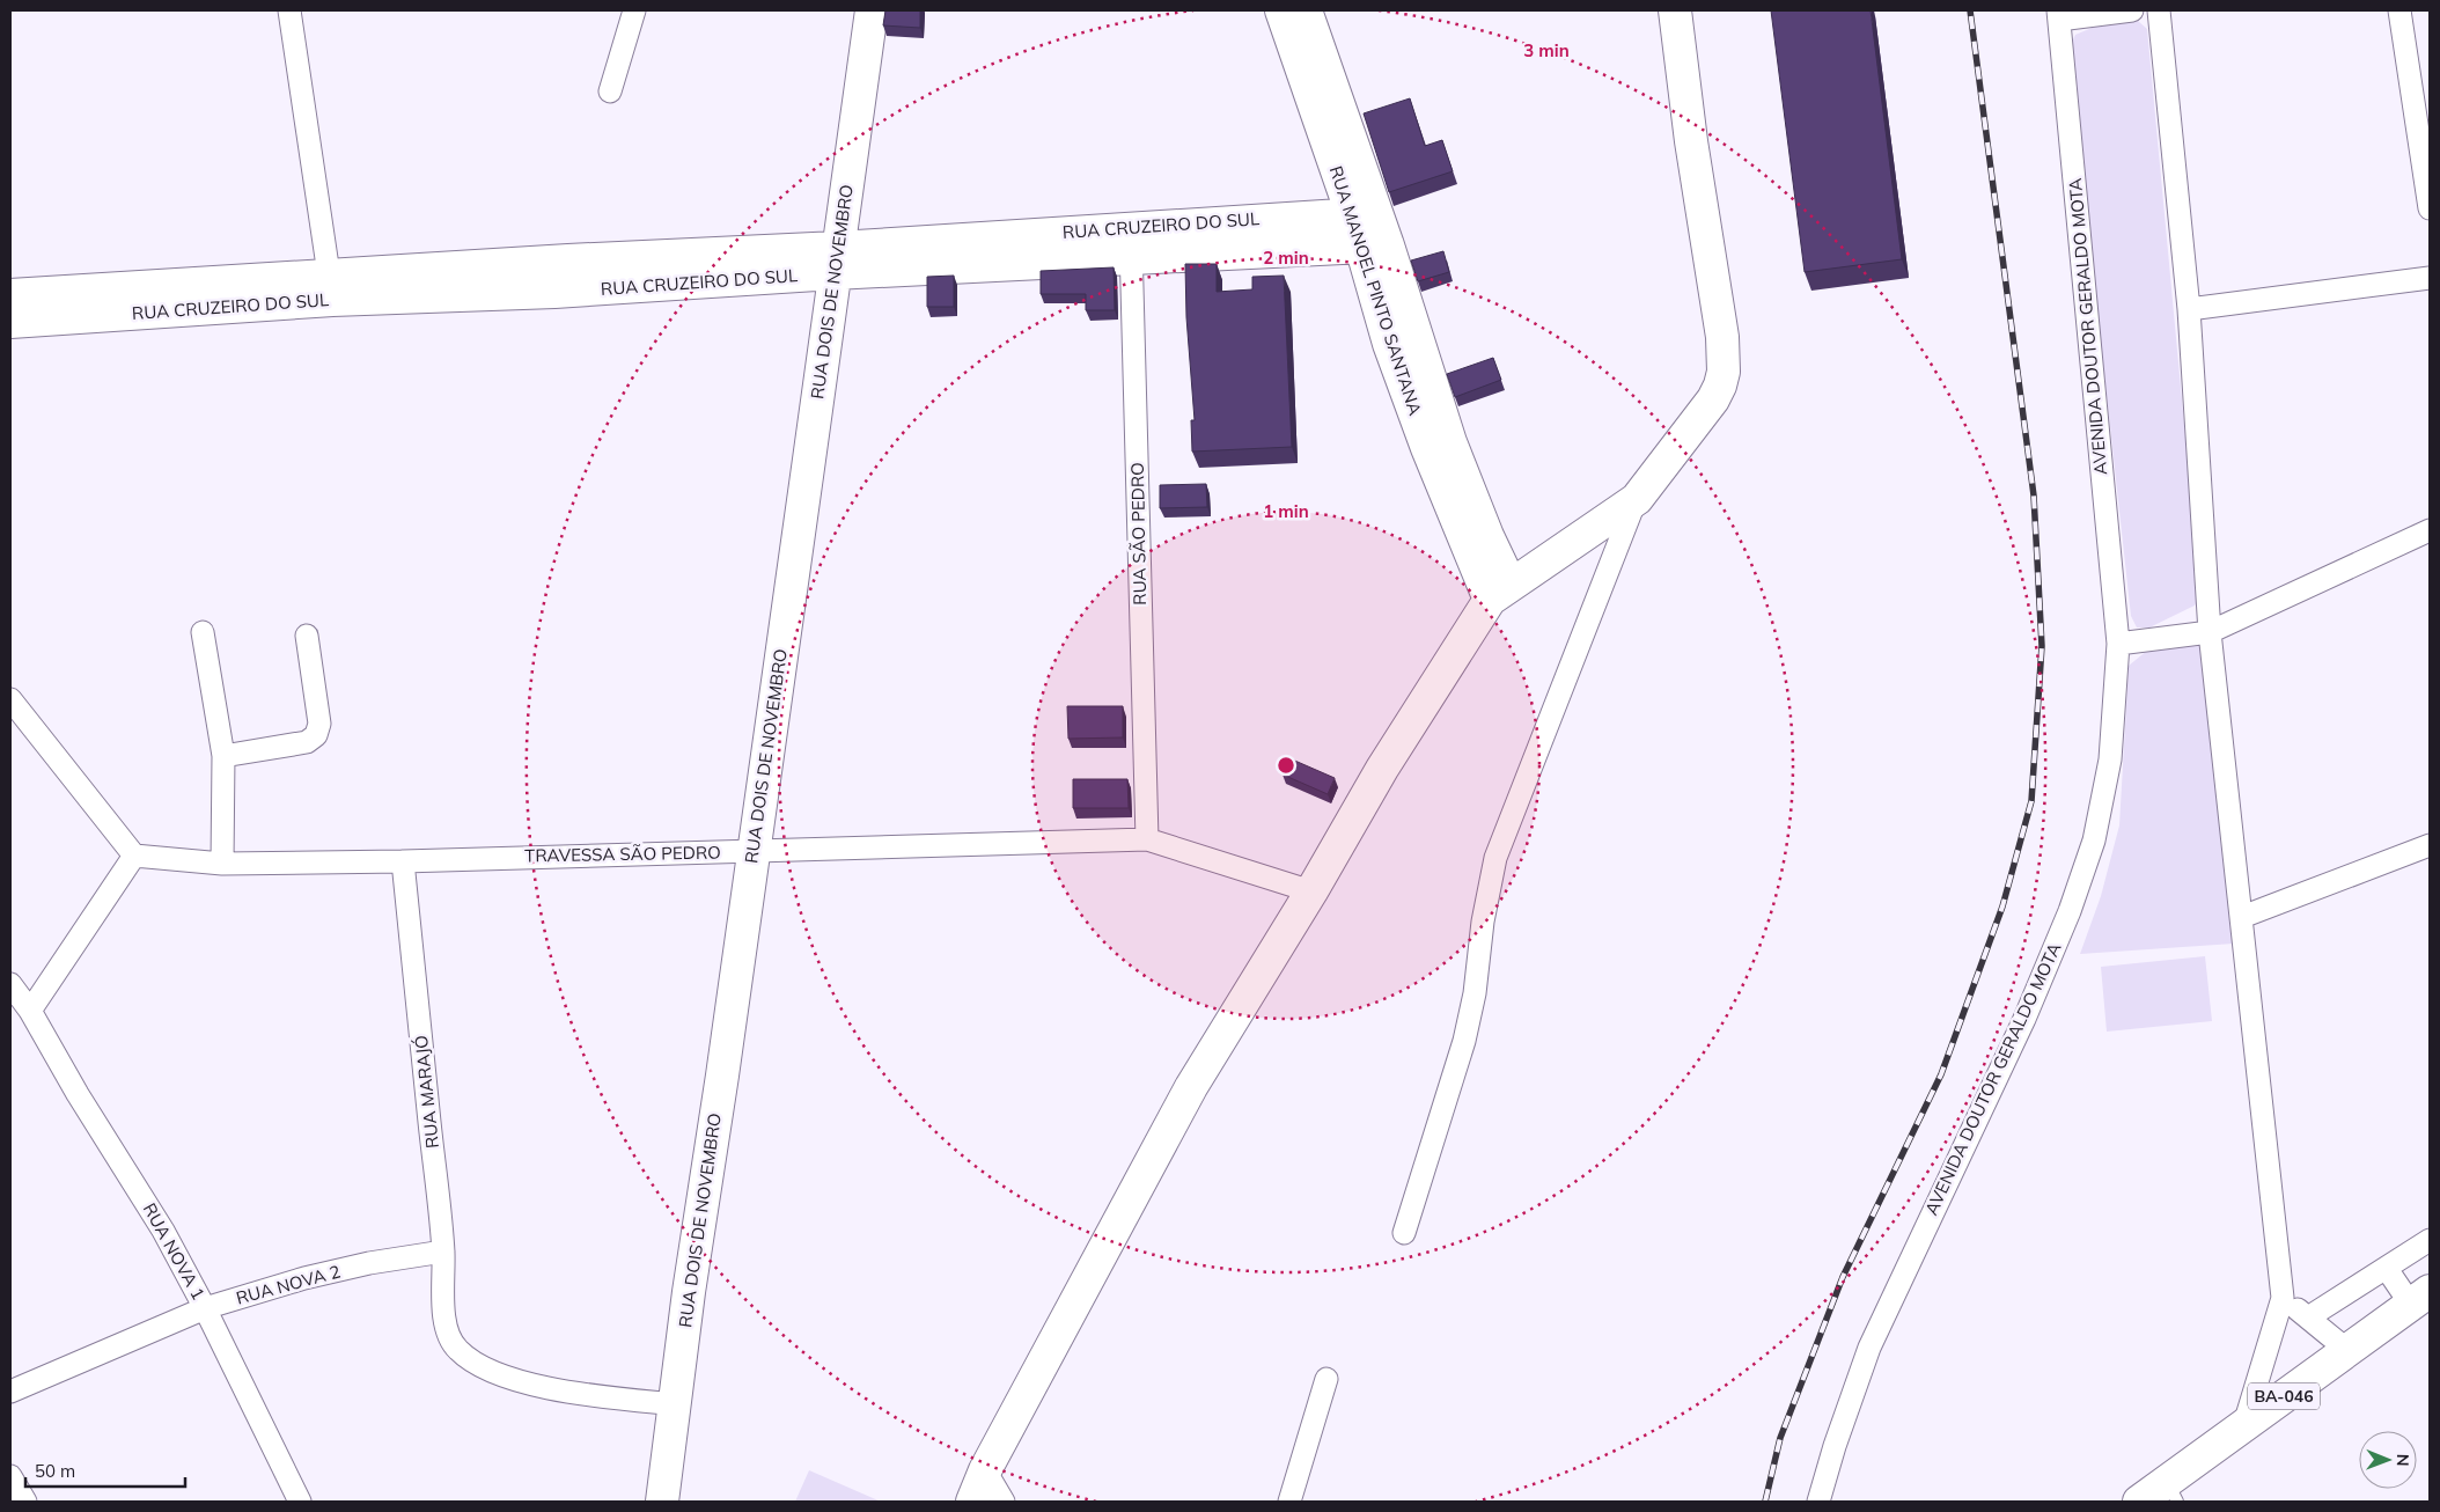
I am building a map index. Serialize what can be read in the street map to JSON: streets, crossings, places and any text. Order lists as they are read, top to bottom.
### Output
{
  "streets": {
    "street": [
      "RUA CRUZEIRO DO SUL",
      "RUA MANOEL PINTO SANTANA",
      "RUA DOIS DE NOVEMBRO",
      "AVENIDA DOUTOR GERALDO MOTA",
      "RUA SÃO PEDRO",
      "TRAVESSA SÃO PEDRO",
      "RUA MARAJÓ",
      "RUA NOVA 1",
      "RUA NOVA 2",
      "BA-046"
    ]
  },
  "crossings": [
    ["RUA CRUZEIRO DO SUL", "RUA MANOEL PINTO SANTANA"],
    ["RUA CRUZEIRO DO SUL", "RUA DOIS DE NOVEMBRO"],
    ["RUA CRUZEIRO DO SUL", "RUA SÃO PEDRO"],
    ["RUA DOIS DE NOVEMBRO", "TRAVESSA SÃO PEDRO"],
    ["RUA DOIS DE NOVEMBRO", "RUA MARAJÓ"],
    ["RUA SÃO PEDRO", "TRAVESSA SÃO PEDRO"],
    ["TRAVESSA SÃO PEDRO", "RUA MARAJÓ"],
    ["RUA MARAJÓ", "RUA NOVA 2"],
    ["RUA NOVA 1", "RUA NOVA 2"]
  ],
  "scale_bar": "50 m",
  "north": "right",
  "rings": ["3 min", "2 min", "1 min"]
}
